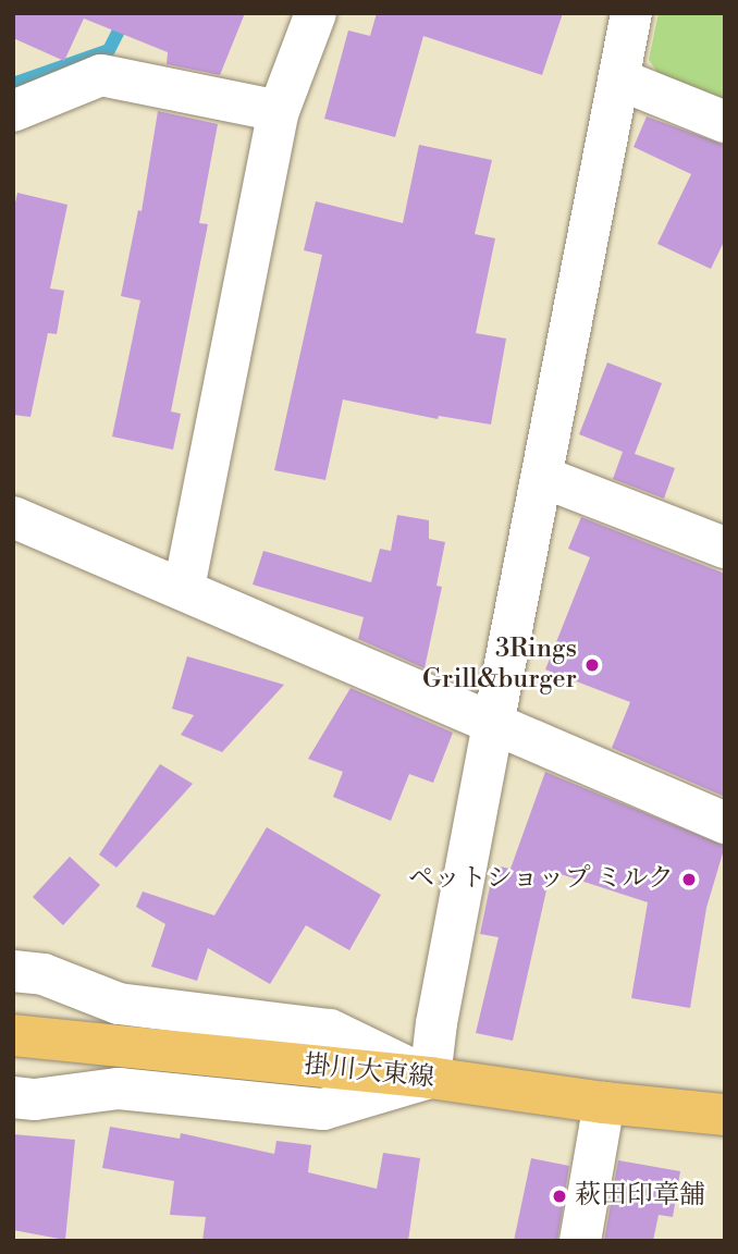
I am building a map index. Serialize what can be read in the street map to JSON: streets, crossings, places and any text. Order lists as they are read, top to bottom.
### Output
{
  "streets": {
    "main road": ["掛川大東線"]
  },
  "places": ["3Rings Grill&burger", "ペットショップ ミルク", "萩田印章舗"]
}
